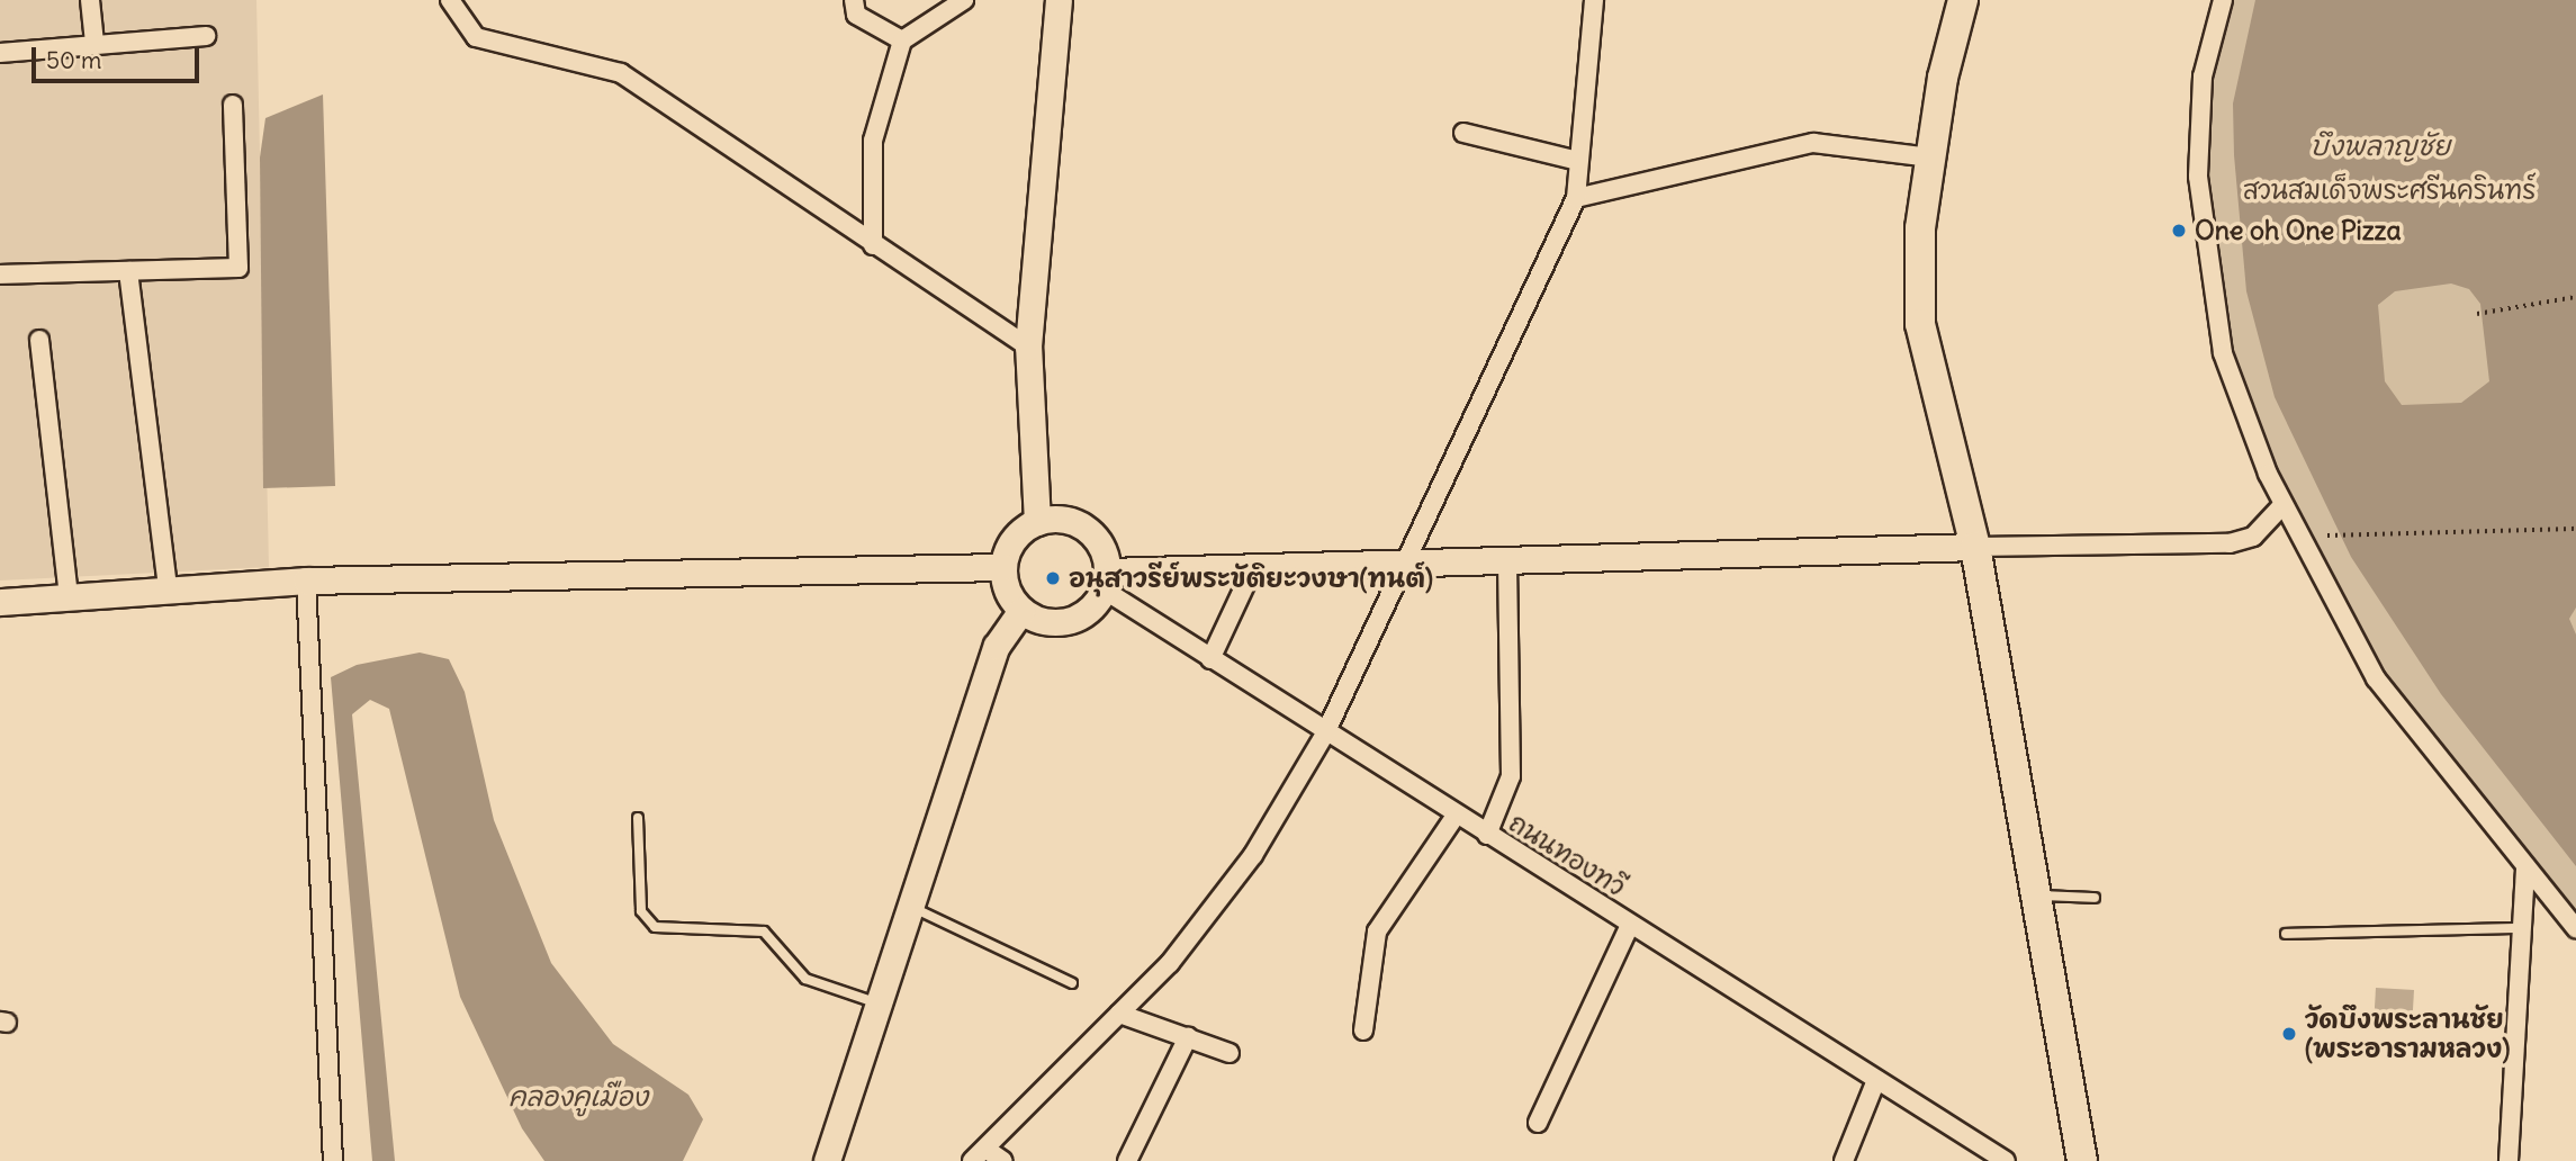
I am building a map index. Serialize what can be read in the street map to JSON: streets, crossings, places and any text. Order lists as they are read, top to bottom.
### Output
{
  "streets": {
    "street": ["ถนนทองทวี"]
  },
  "water": ["บึงพลาญชัย", "คลองคูเมือง"],
  "parks": ["สวนสมเด็จพระศรีนครินทร์"],
  "places": ["One oh One Pizza", "อนุสาวรีย์พระขัติยะวงษา(ทนต์)", "วัดบึงพระลานชัย (พระอารามหลวง)"],
  "scale_bar": "50 m"
}
